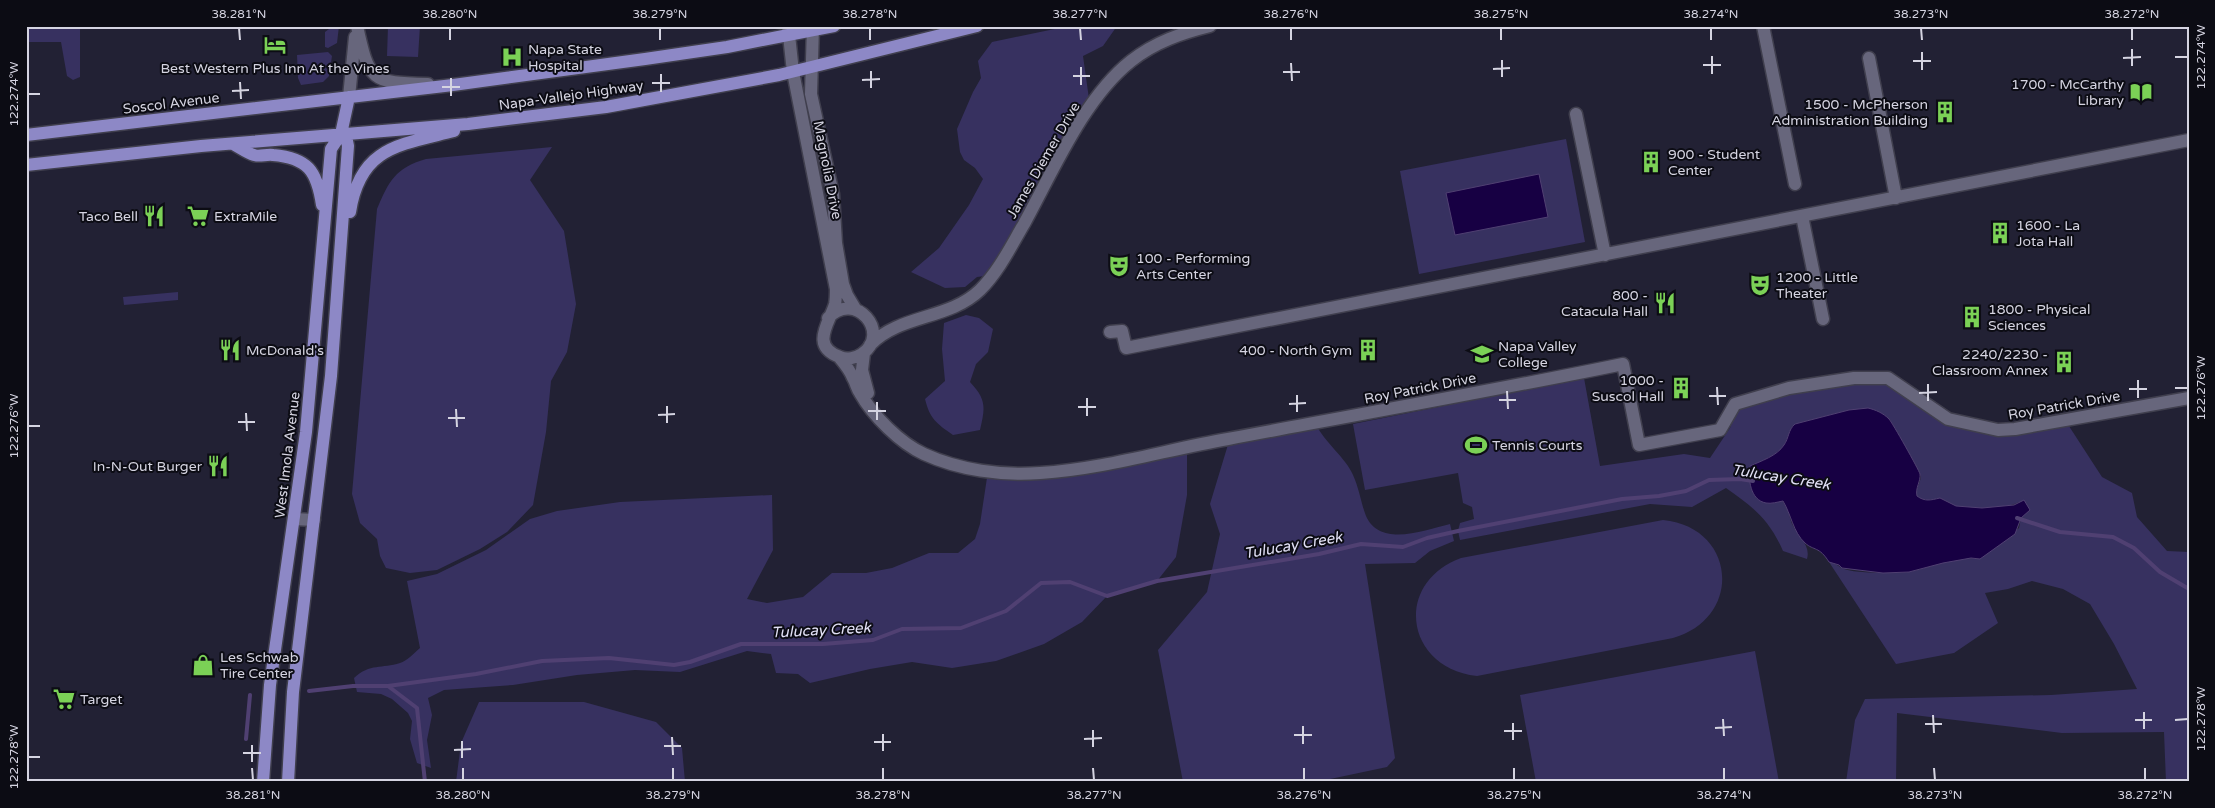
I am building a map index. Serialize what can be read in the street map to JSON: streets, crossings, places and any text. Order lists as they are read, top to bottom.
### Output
{
  "streets": {
    "main road": ["Napa-Vallejo Highway", "Soscol Avenue", "West Imola Avenue"],
    "street": ["James Diemer Drive", "Magnolia Drive", "Roy Patrick Drive"]
  },
  "crossings": [
    ["Napa-Vallejo Highway", "Soscol Avenue"],
    ["Napa-Vallejo Highway", "Magnolia Drive"],
    ["Napa-Vallejo Highway", "West Imola Avenue"],
    ["Soscol Avenue", "West Imola Avenue"],
    ["James Diemer Drive", "Magnolia Drive"],
    ["James Diemer Drive", "Roy Patrick Drive"],
    ["Magnolia Drive", "Roy Patrick Drive"]
  ],
  "water": ["Tulucay Creek"],
  "places": {
    "hotel": ["Best Western Plus Inn At the Vines"],
    "hospital": ["Napa State Hospital"],
    "library": ["1700 - McCarthy Library"],
    "building": [
      "1500 - McPherson Administration Building",
      "900 - Student Center",
      "1600 - La Jota Hall",
      "1800 - Physical Sciences",
      "400 - North Gym",
      "2240/2230 - Classroom Annex",
      "1000 - Suscol Hall"
    ],
    "restaurant": [
      "Taco Bell",
      "800 - Catacula Hall",
      "McDonald's",
      "In-N-Out Burger"
    ],
    "supermarket": ["ExtraMile", "Target"],
    "theatre": ["100 - Performing Arts Center", "1200 - Little Theater"],
    "school or university": ["Napa Valley College"],
    "sports": ["Tennis Courts"],
    "shop": ["Les Schwab Tire Center"]
  },
  "coordinates": [
    "38.281°N",
    "38.280°N",
    "38.279°N",
    "38.278°N",
    "38.277°N",
    "38.276°N",
    "38.275°N",
    "38.274°N",
    "38.273°N",
    "38.272°N",
    "122.274°W",
    "122.276°W",
    "122.278°W"
  ]
}
